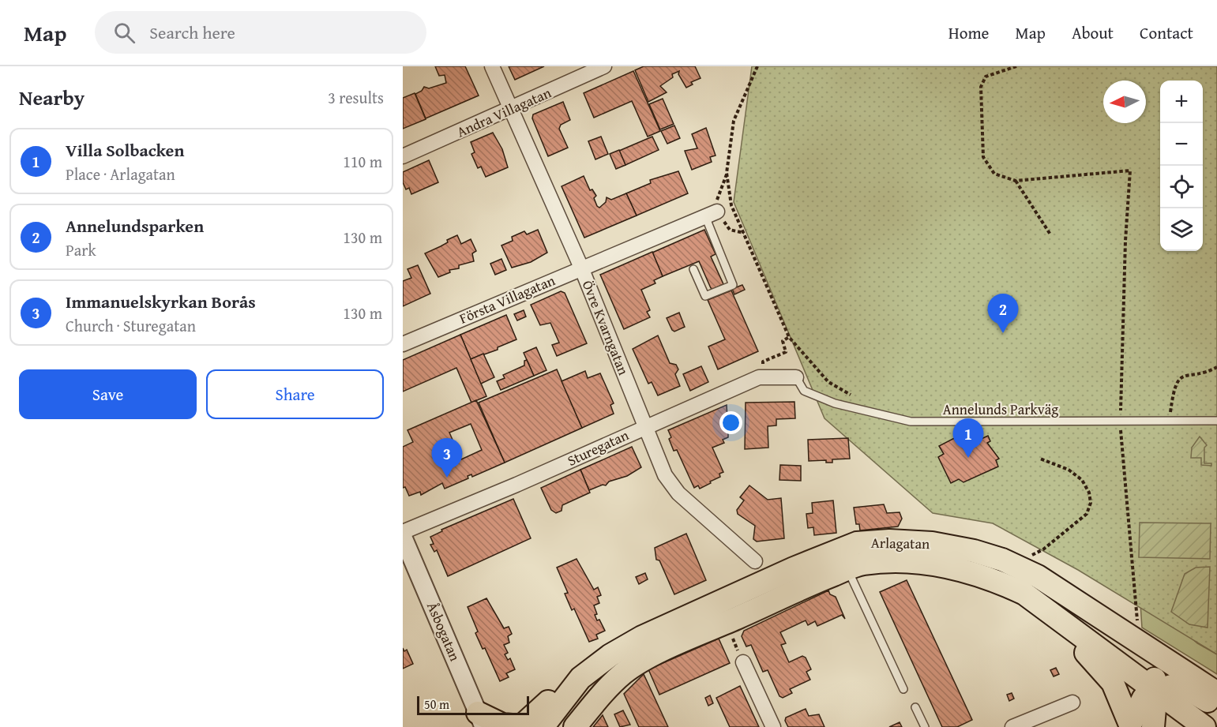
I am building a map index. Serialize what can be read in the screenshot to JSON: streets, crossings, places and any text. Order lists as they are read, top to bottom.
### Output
{
  "streets": {
    "main road": ["Arlagatan"],
    "street": [
      "Andra Villagatan",
      "Första Villagatan",
      "Övre Kvarngatan",
      "Sturegatan",
      "Åsbogatan"
    ],
    "lane": ["Annelunds Parkväg"]
  },
  "crossings": [
    ["Andra Villagatan", "Övre Kvarngatan"],
    ["Första Villagatan", "Övre Kvarngatan"],
    ["Övre Kvarngatan", "Sturegatan"],
    ["Annelunds Parkväg", "Sturegatan"]
  ],
  "scale_bar": "50 m",
  "north": "left",
  "page": {
    "header": "Map",
    "search": "Search here",
    "nav": [
      "Home",
      "Map",
      "About",
      "Contact"
    ],
    "heading": ["Nearby", "3 results"],
    "map_buttons": ["+", "−"],
    "list": [
      {
        "mark": "1",
        "name": "Villa Solbacken",
        "note": "Place · Arlagatan",
        "value": "110 m"
      },
      {
        "mark": "2",
        "name": "Annelundsparken",
        "note": "Park",
        "value": "130 m"
      },
      {
        "mark": "3",
        "name": "Immanuelskyrkan Borås",
        "note": "Church · Sturegatan",
        "value": "130 m"
      }
    ],
    "pins": ["2", "1", "3"],
    "buttons": ["Save", "Share"],
    "scale": "50 m"
  }
}
